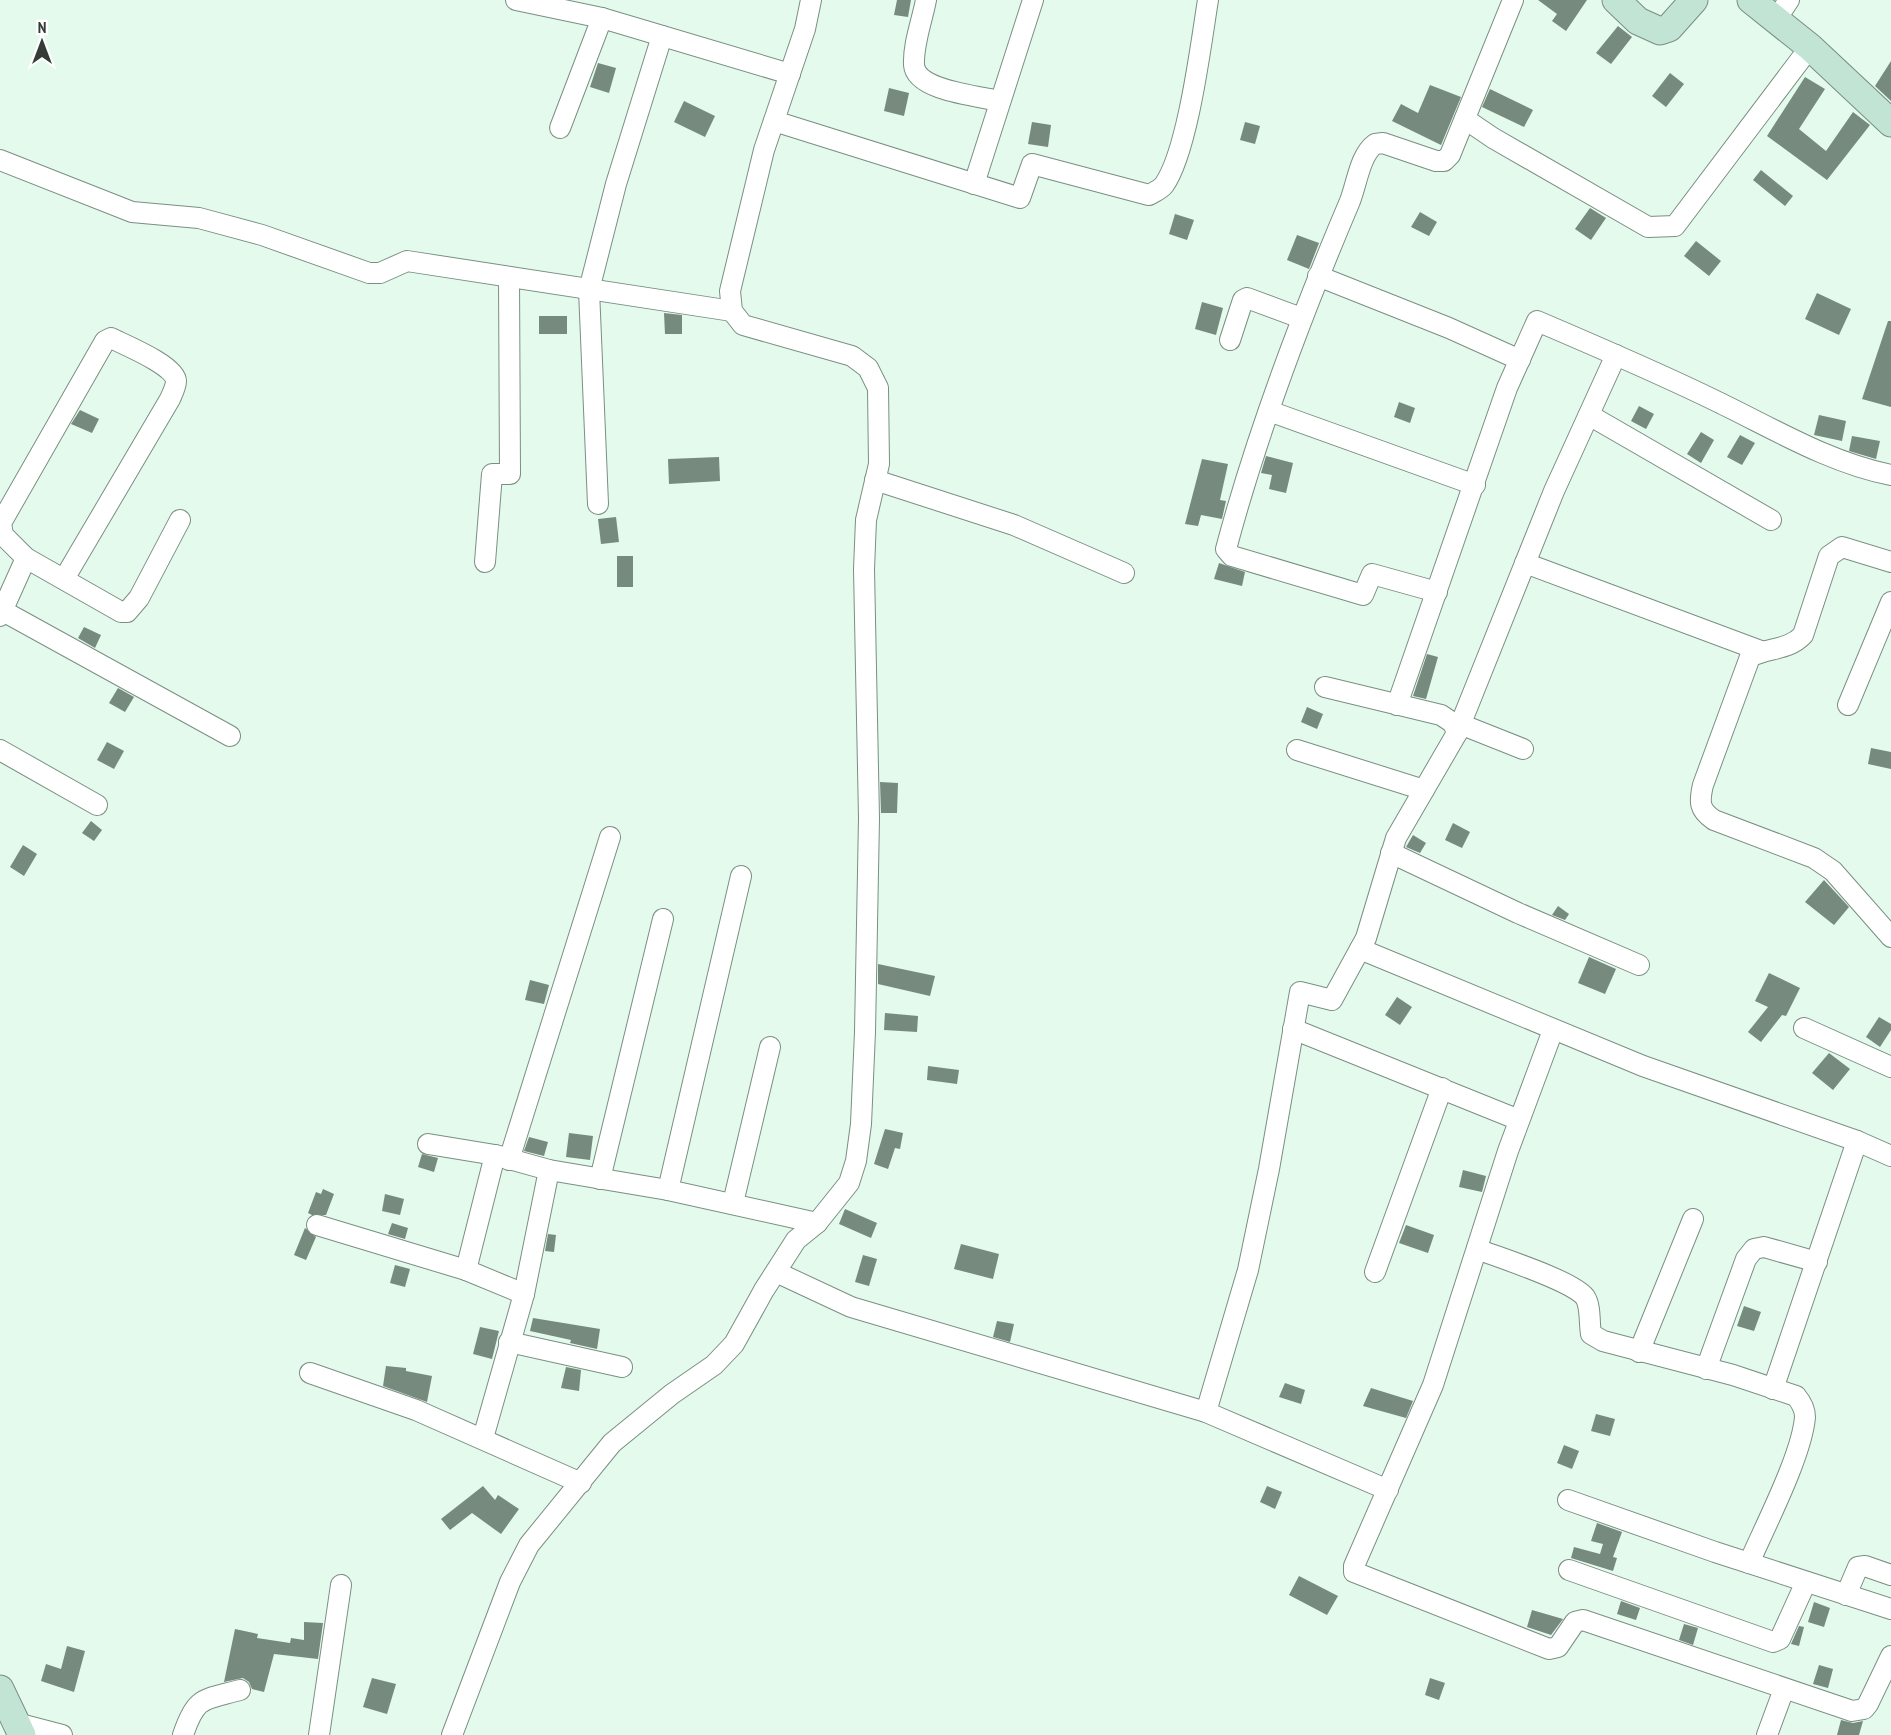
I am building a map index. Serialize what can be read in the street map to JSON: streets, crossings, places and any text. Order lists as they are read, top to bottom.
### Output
{
  "north": "top"
}
